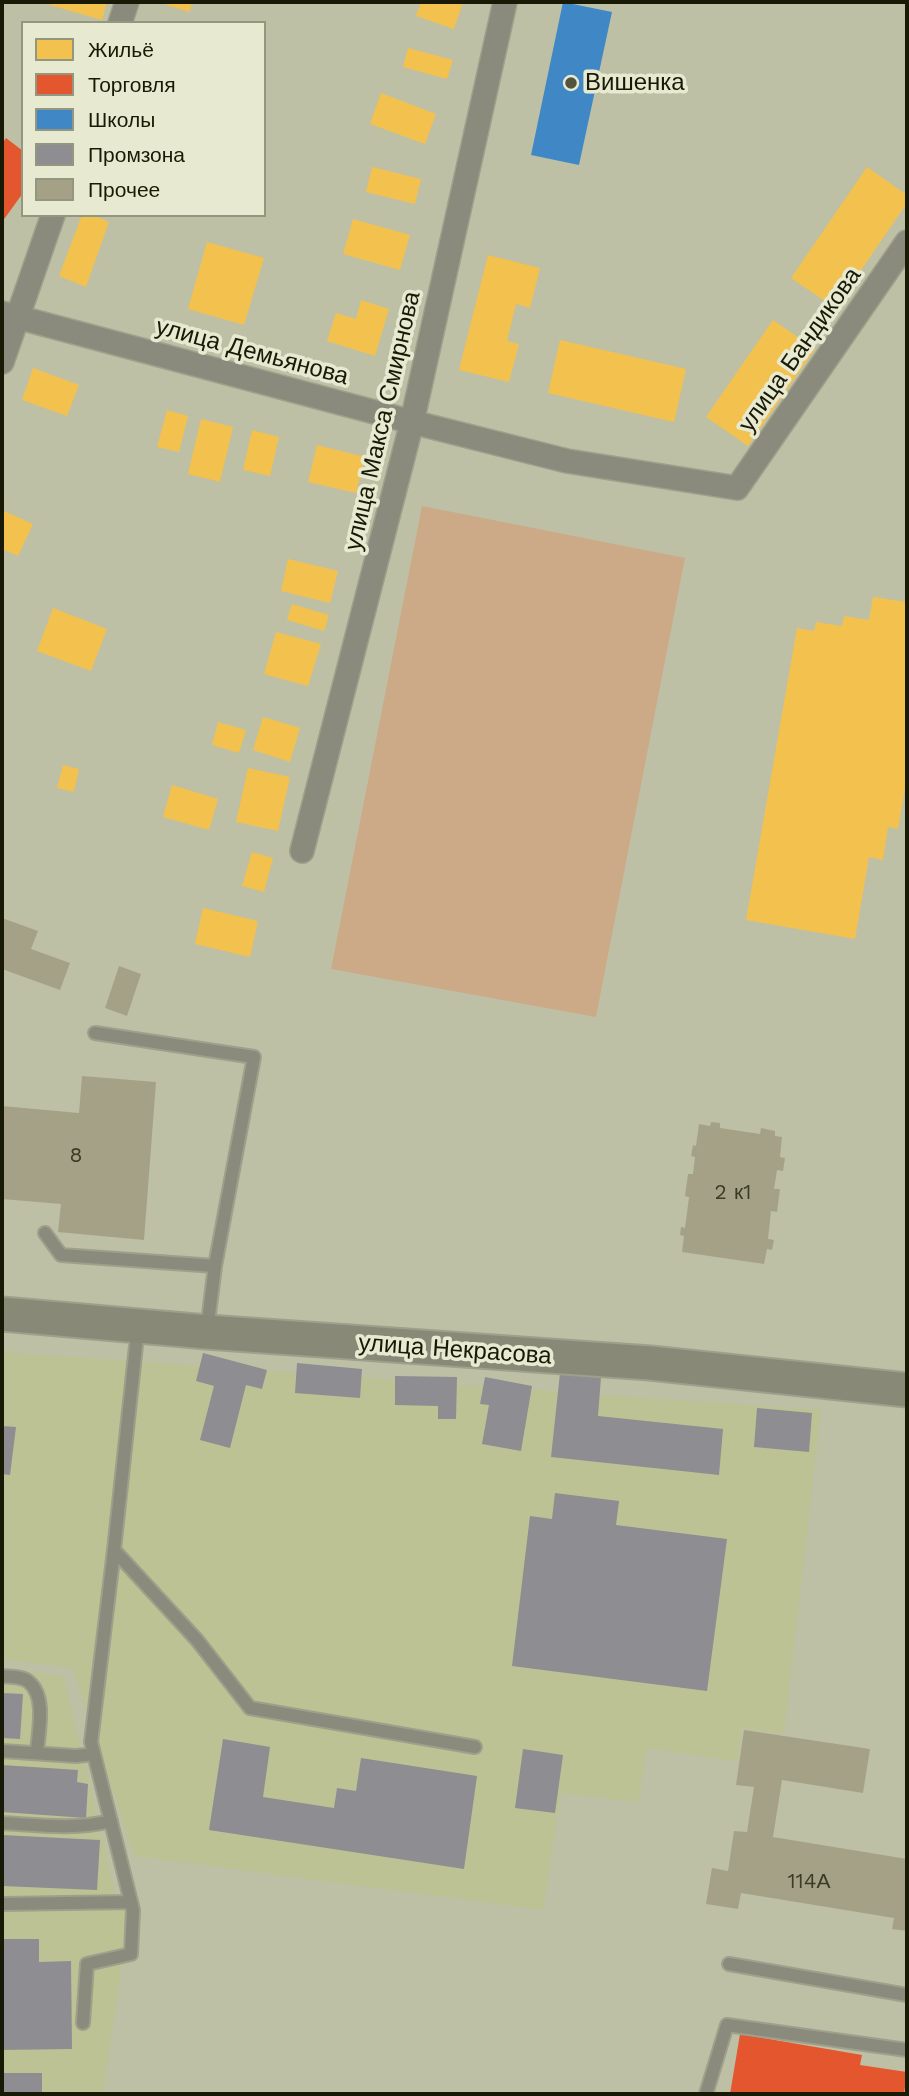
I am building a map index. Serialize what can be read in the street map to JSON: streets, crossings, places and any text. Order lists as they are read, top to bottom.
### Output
{
  "streets": {
    "street": [
      "улица Бандикова",
      "улица Демьянова",
      "улица Макса Смирнова",
      "улица Некрасова"
    ]
  },
  "crossings": [
    ["улица Бандикова", "улица Демьянова"],
    ["улица Демьянова", "улица Макса Смирнова"]
  ],
  "places": ["Вишенка"],
  "house_numbers": ["8", "2 к1", "114А"],
  "legend": [
    "Жильё",
    "Торговля",
    "Школы",
    "Промзона",
    "Прочее"
  ]
}
